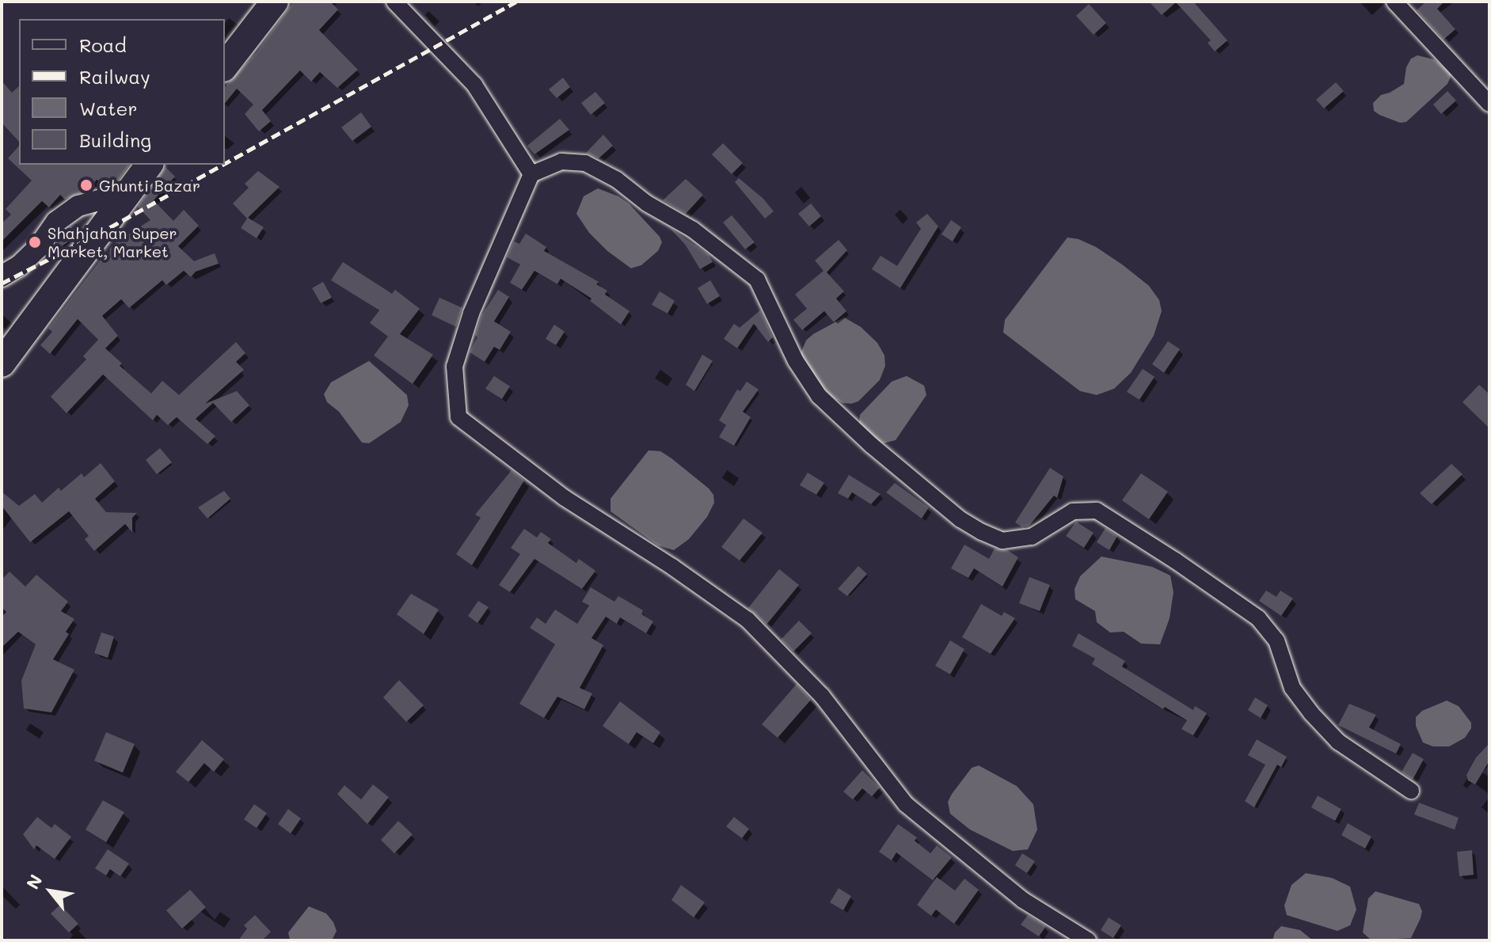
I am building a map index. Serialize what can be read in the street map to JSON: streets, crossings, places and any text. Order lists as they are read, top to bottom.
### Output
{
  "places": ["Ghunti Bazar", "Shahjahan Super Market, Market"],
  "legend": [
    "Road",
    "Railway",
    "Water",
    "Building"
  ],
  "north": "top left"
}
